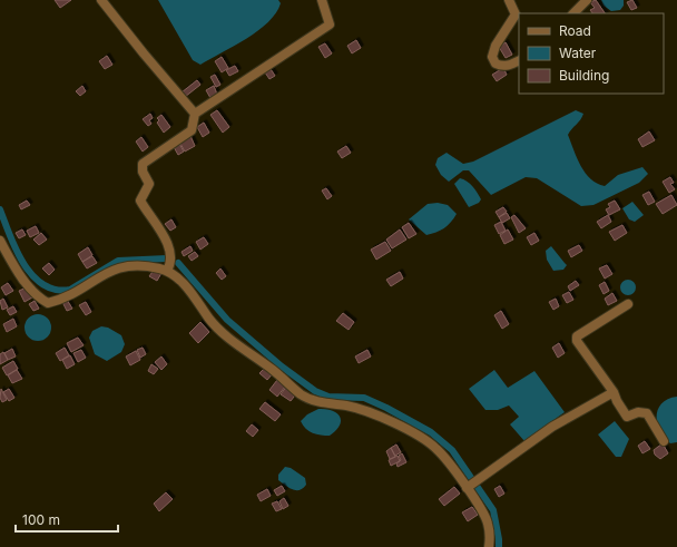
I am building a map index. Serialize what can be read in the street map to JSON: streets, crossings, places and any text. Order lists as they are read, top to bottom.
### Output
{
  "legend": ["Road", "Water", "Building"],
  "scale_bar": "100 m"
}
